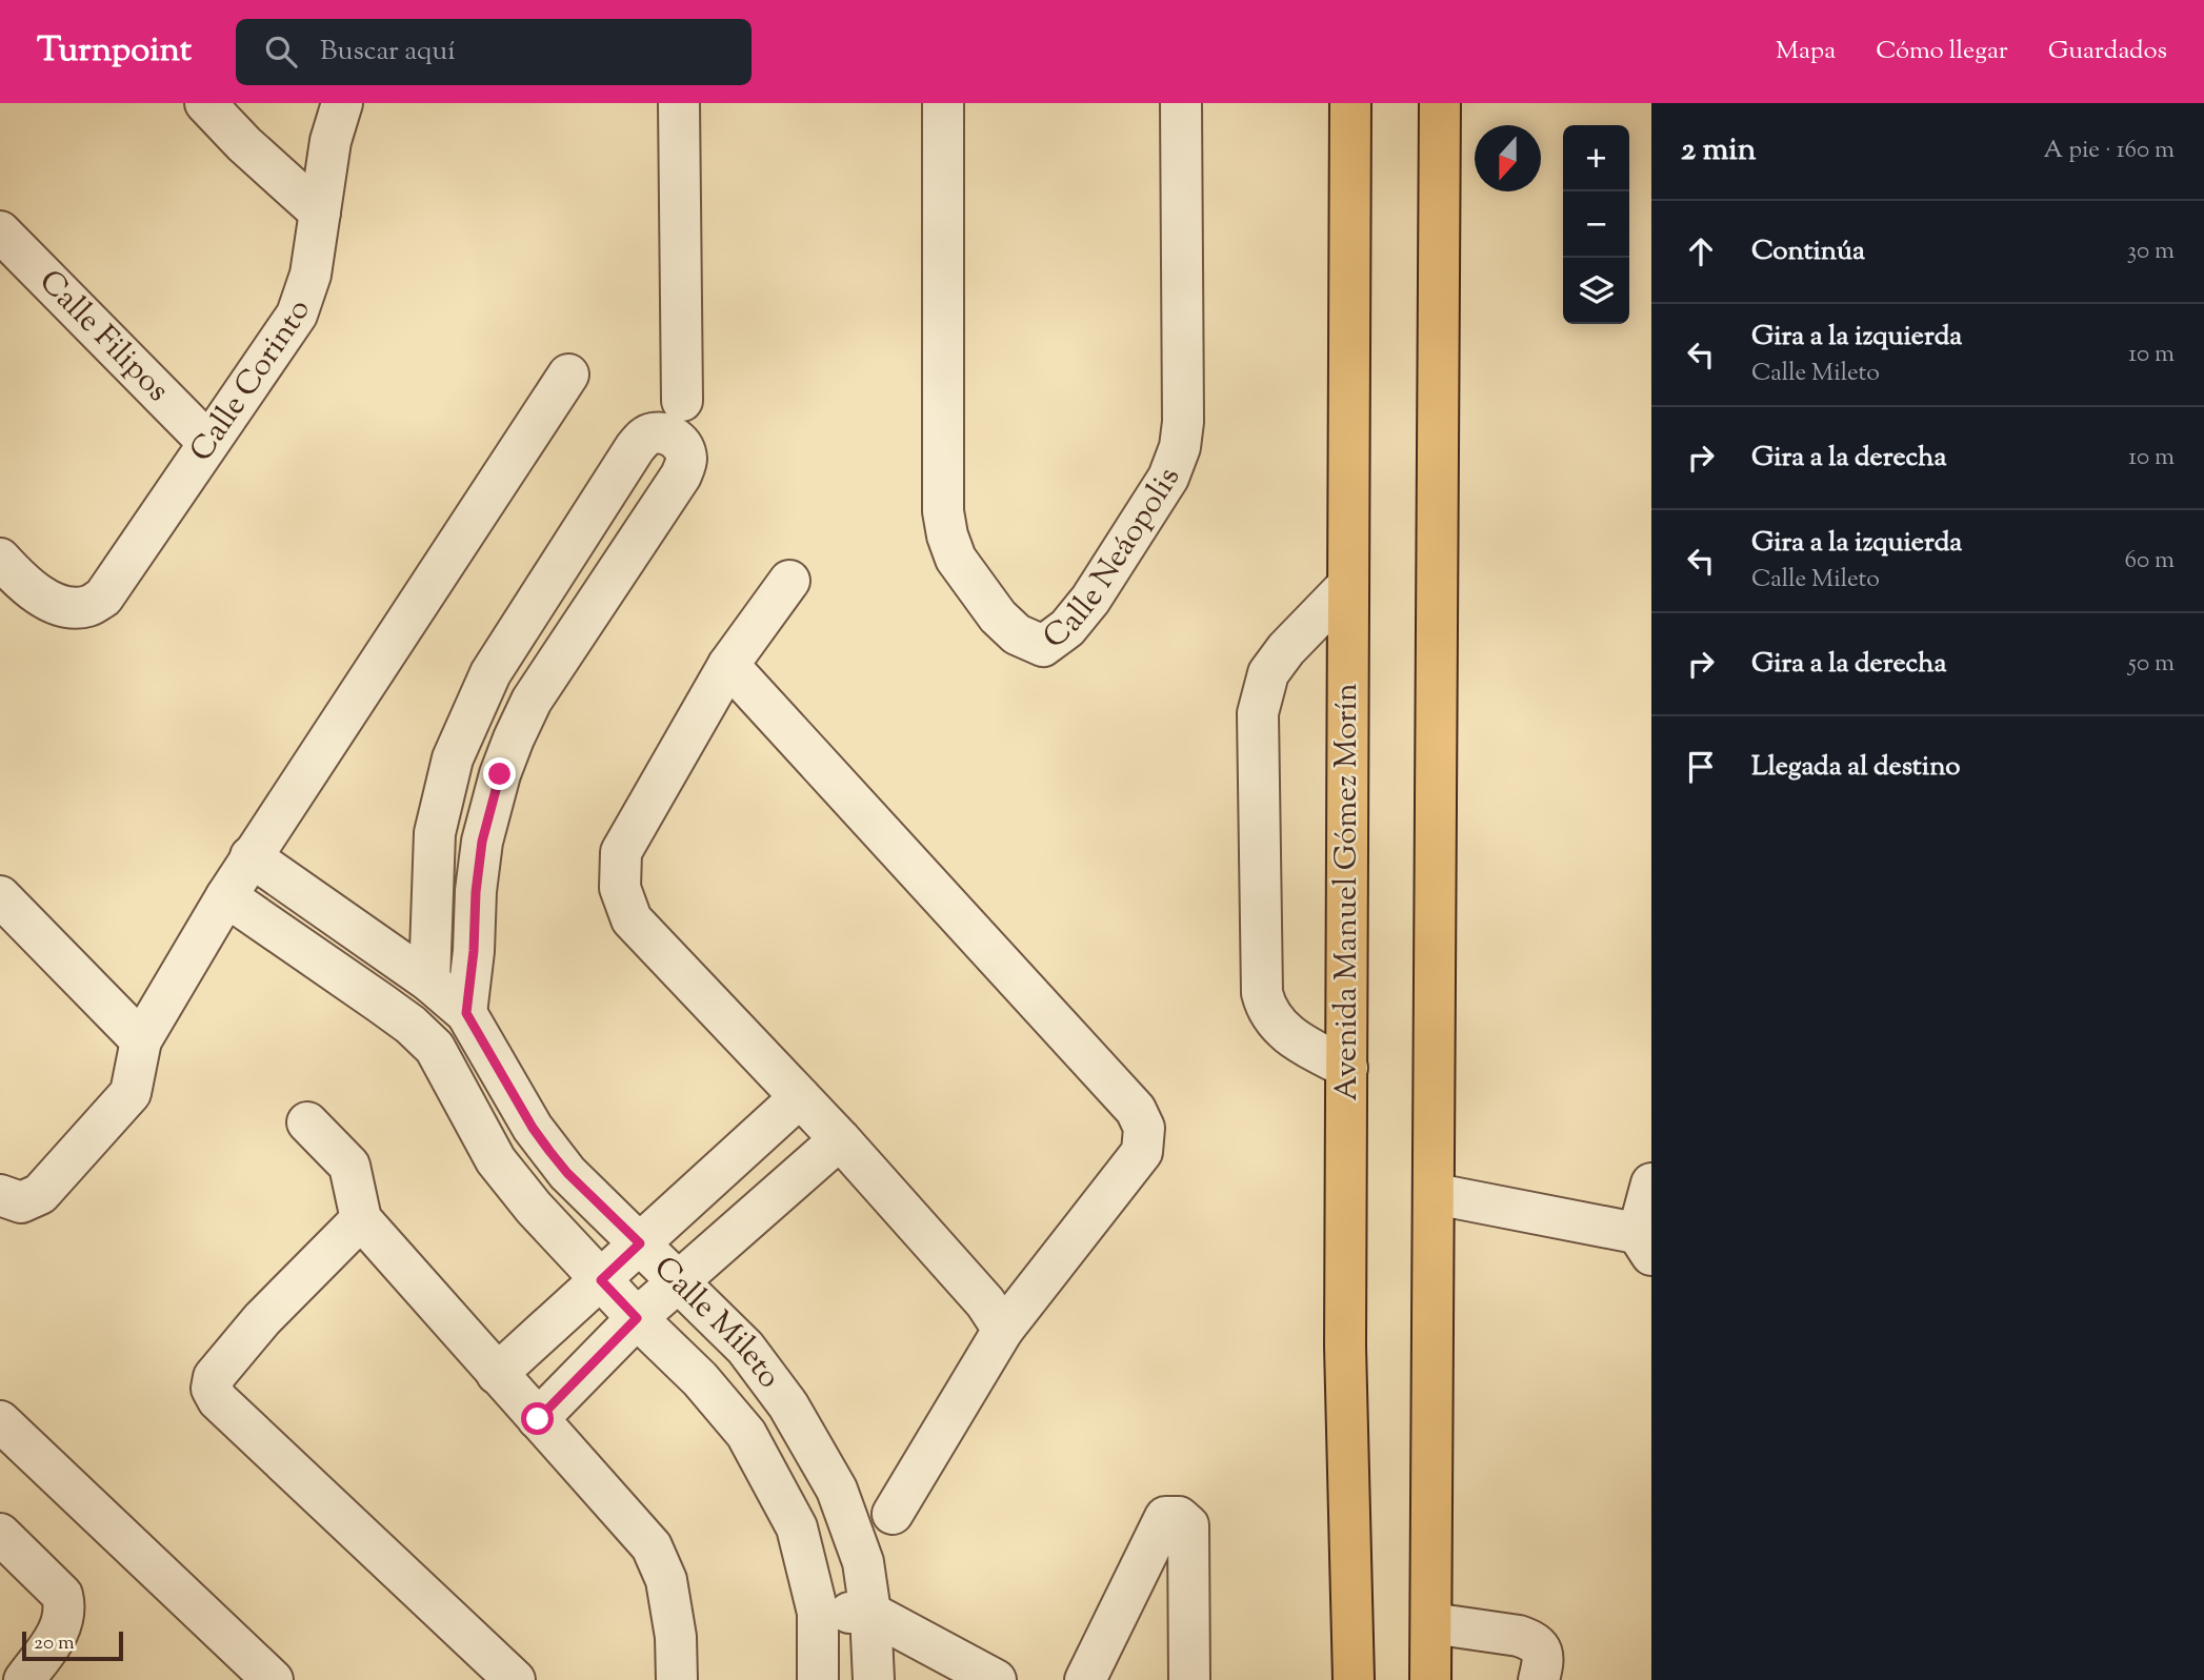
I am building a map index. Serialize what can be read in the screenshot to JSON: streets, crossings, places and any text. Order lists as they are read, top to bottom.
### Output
{
  "streets": {
    "main road": ["Avenida Manuel Gómez Morín"],
    "street": [
      "Calle Filipos",
      "Calle Corinto",
      "Calle Neáopolis",
      "Calle Mileto"
    ]
  },
  "crossings": [
    ["Calle Filipos", "Calle Corinto"]
  ],
  "scale_bar": "20 m",
  "north": "bottom",
  "page": {
    "header": "Turnpoint",
    "search": "Buscar aquí",
    "nav": ["Mapa", "Cómo llegar", "Guardados"],
    "heading": ["2 min", "A pie · 160 m"],
    "map_buttons": ["+", "−"],
    "list": [
      ["Continúa", "30 m"],
      ["Gira a la izquierda", "Calle Mileto", "10 m"],
      ["Gira a la derecha", "10 m"],
      ["Gira a la izquierda", "Calle Mileto", "60 m"],
      ["Gira a la derecha", "50 m"],
      "Llegada al destino"
    ],
    "scale": "20 m"
  }
}
